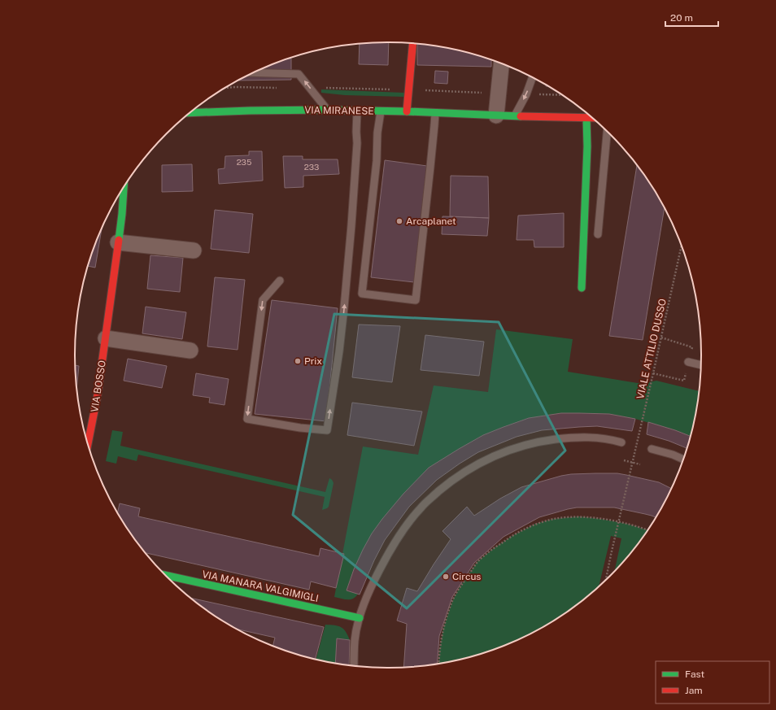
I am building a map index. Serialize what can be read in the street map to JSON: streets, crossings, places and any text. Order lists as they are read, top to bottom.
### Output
{
  "streets": {
    "street": ["VIA MIRANESE", "VIA BOSSO", "VIA MANARA VALGIMIGLI"],
    "path": ["VIALE ATTILIO DUSSO"]
  },
  "places": ["Arcaplanet", "Prix", "Circus"],
  "house_numbers": ["235", "233"],
  "legend": ["Fast", "Jam"],
  "scale_bar": "20 m"
}
